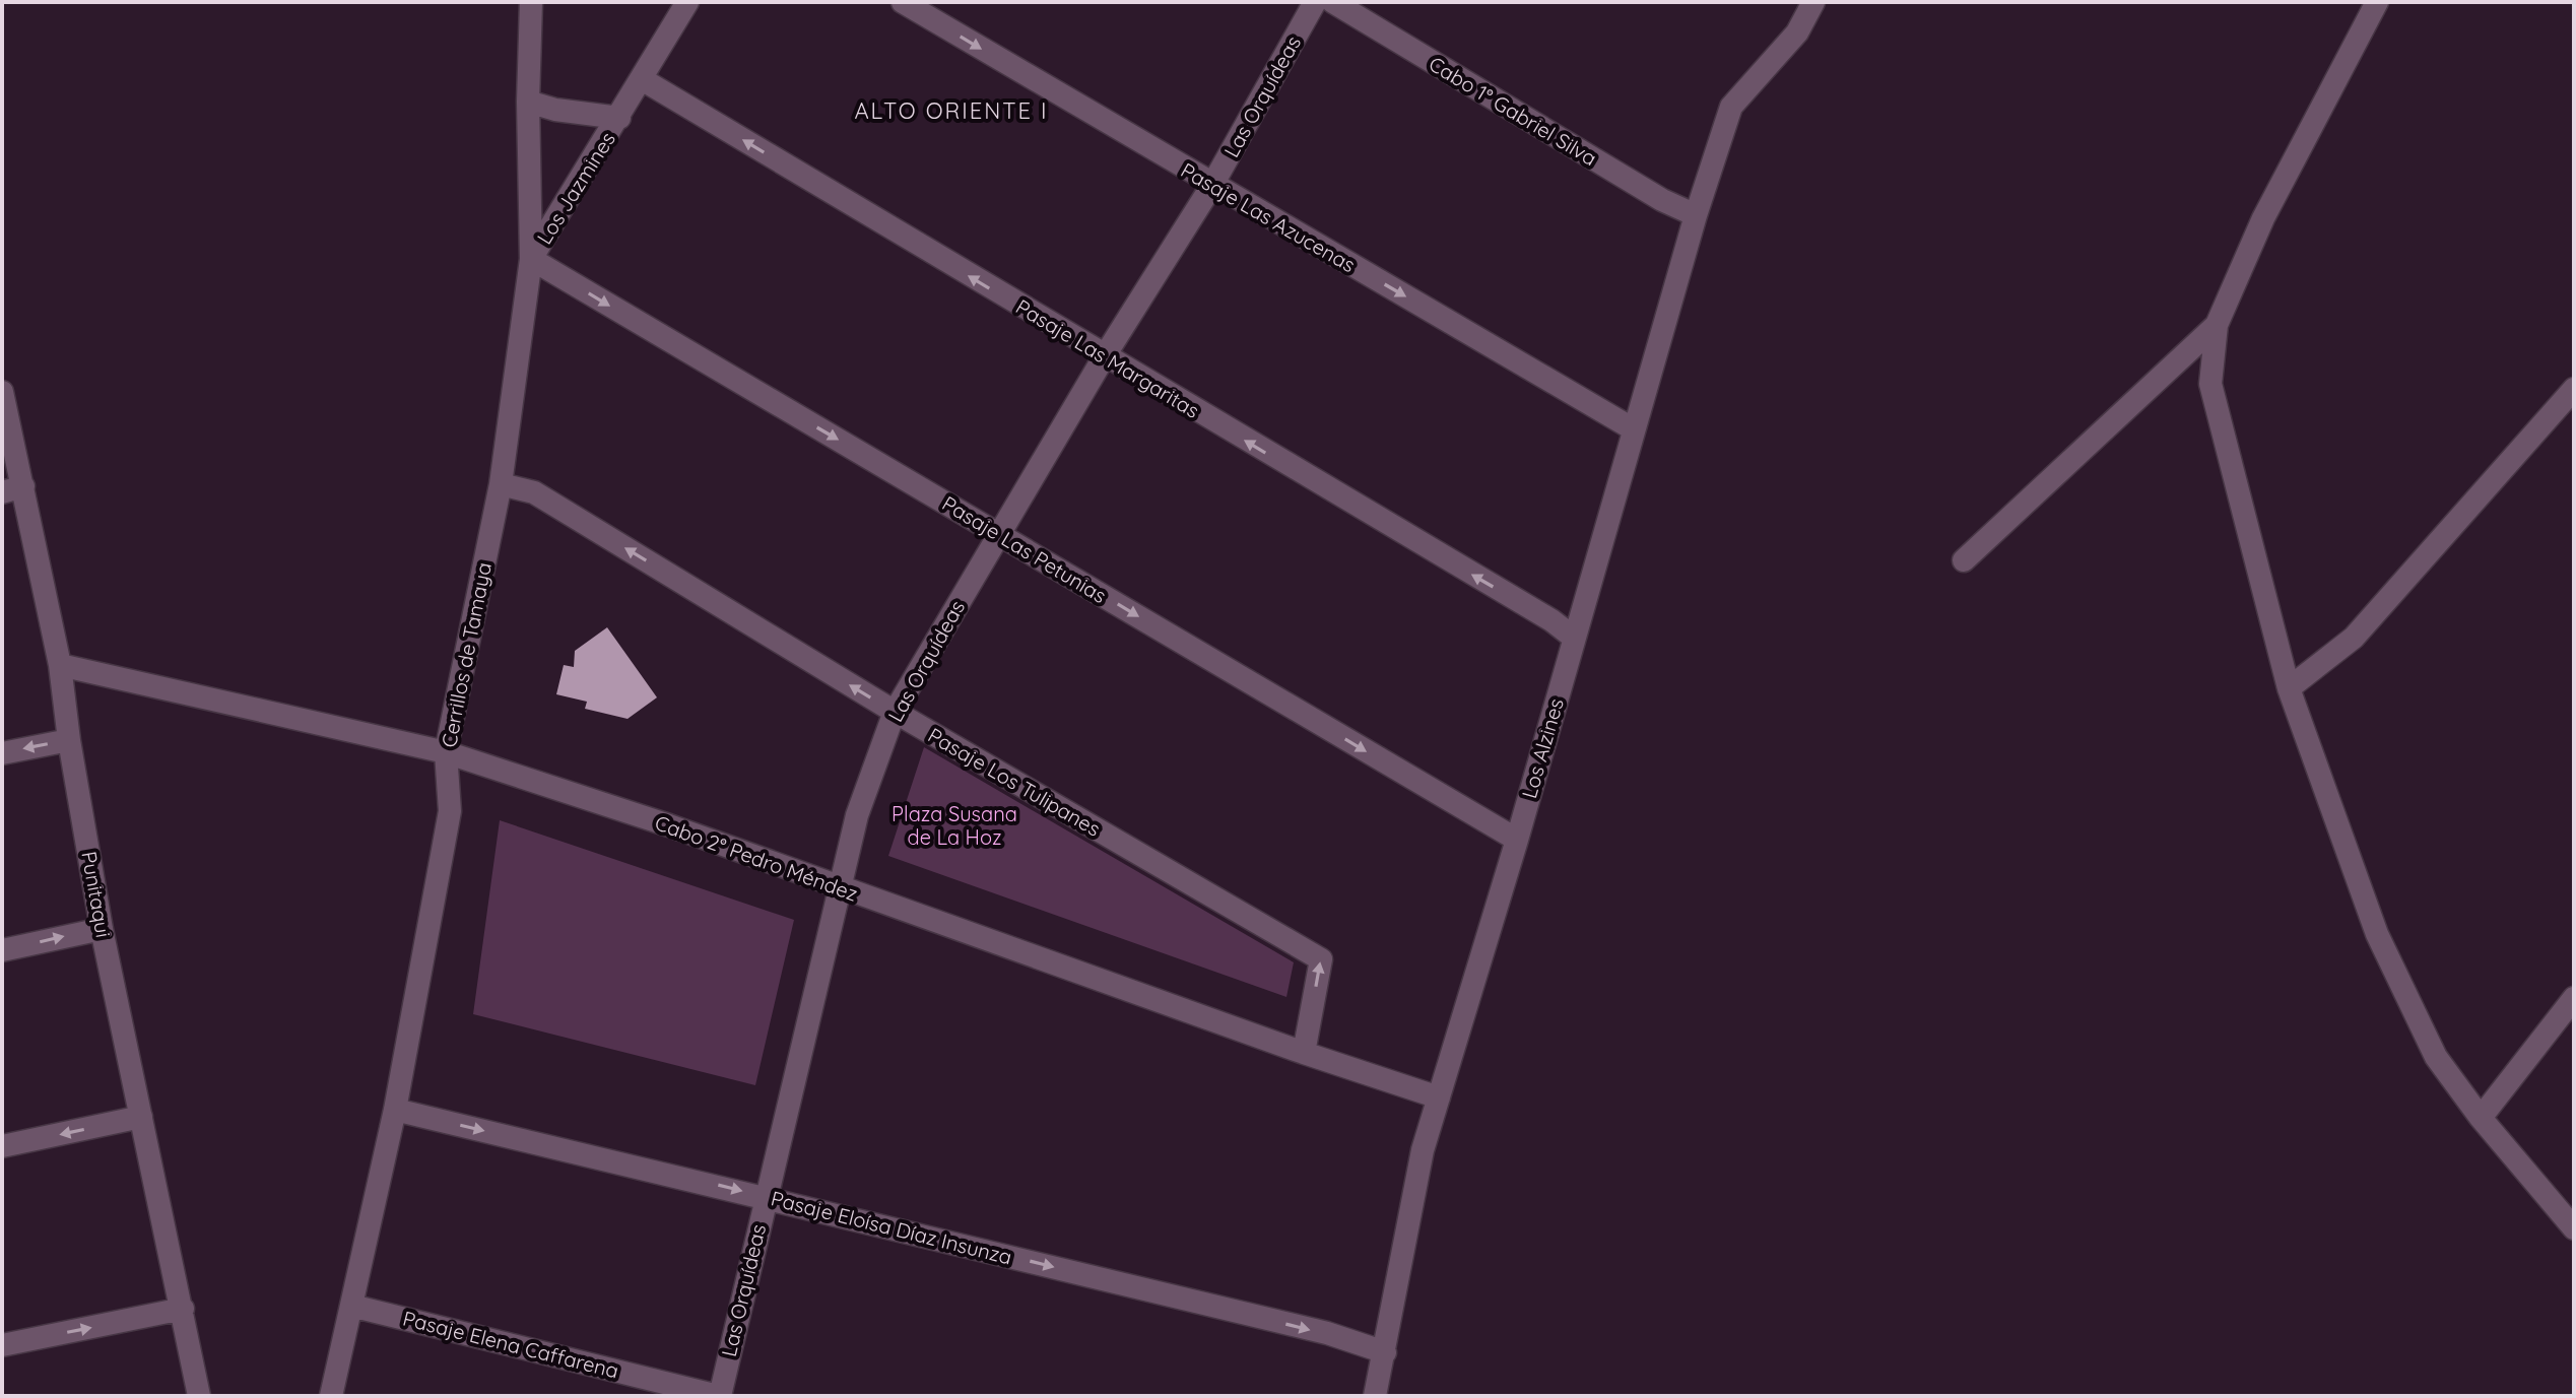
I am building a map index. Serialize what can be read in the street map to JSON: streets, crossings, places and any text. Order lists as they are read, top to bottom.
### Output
{
  "streets": {
    "street": [
      "Las Orquídeas",
      "Cabo 1° Gabriel Silva",
      "Los Jazmines",
      "Pasaje Las Azucenas",
      "Pasaje Las Margaritas",
      "Pasaje Las Petunias",
      "Cerrillos de Tamaya",
      "Los Alzines",
      "Pasaje Los Tulipanes",
      "Cabo 2° Pedro Méndez",
      "Punitaqui",
      "Pasaje Eloísa Díaz Insunza",
      "Pasaje Elena Caffarena"
    ]
  },
  "crossings": [
    ["Las Orquídeas", "Pasaje Las Azucenas"],
    ["Las Orquídeas", "Pasaje Las Margaritas"],
    ["Las Orquídeas", "Pasaje Las Petunias"],
    ["Las Orquídeas", "Pasaje Los Tulipanes"],
    ["Las Orquídeas", "Cabo 2° Pedro Méndez"],
    ["Las Orquídeas", "Pasaje Eloísa Díaz Insunza"],
    ["Las Orquídeas", "Pasaje Elena Caffarena"],
    ["Cabo 1° Gabriel Silva", "Los Alzines"],
    ["Los Jazmines", "Pasaje Las Margaritas"],
    ["Los Jazmines", "Pasaje Las Petunias"],
    ["Los Jazmines", "Cerrillos de Tamaya"],
    ["Pasaje Las Azucenas", "Los Alzines"],
    ["Pasaje Las Margaritas", "Los Alzines"],
    ["Pasaje Las Petunias", "Cerrillos de Tamaya"],
    ["Pasaje Las Petunias", "Los Alzines"],
    ["Cerrillos de Tamaya", "Pasaje Los Tulipanes"],
    ["Cerrillos de Tamaya", "Cabo 2° Pedro Méndez"],
    ["Cerrillos de Tamaya", "Pasaje Eloísa Díaz Insunza"],
    ["Cerrillos de Tamaya", "Pasaje Elena Caffarena"],
    ["Los Alzines", "Cabo 2° Pedro Méndez"],
    ["Los Alzines", "Pasaje Eloísa Díaz Insunza"],
    ["Pasaje Los Tulipanes", "Cabo 2° Pedro Méndez"],
    ["Cabo 2° Pedro Méndez", "Punitaqui"]
  ],
  "one_way": [
    "Pasaje Las Azucenas",
    "Pasaje Las Margaritas",
    "Pasaje Las Petunias",
    "Pasaje Los Tulipanes",
    "Pasaje Eloísa Díaz Insunza"
  ],
  "districts": ["ALTO ORIENTE I"],
  "parks": ["Plaza Susana de La Hoz"]
}
